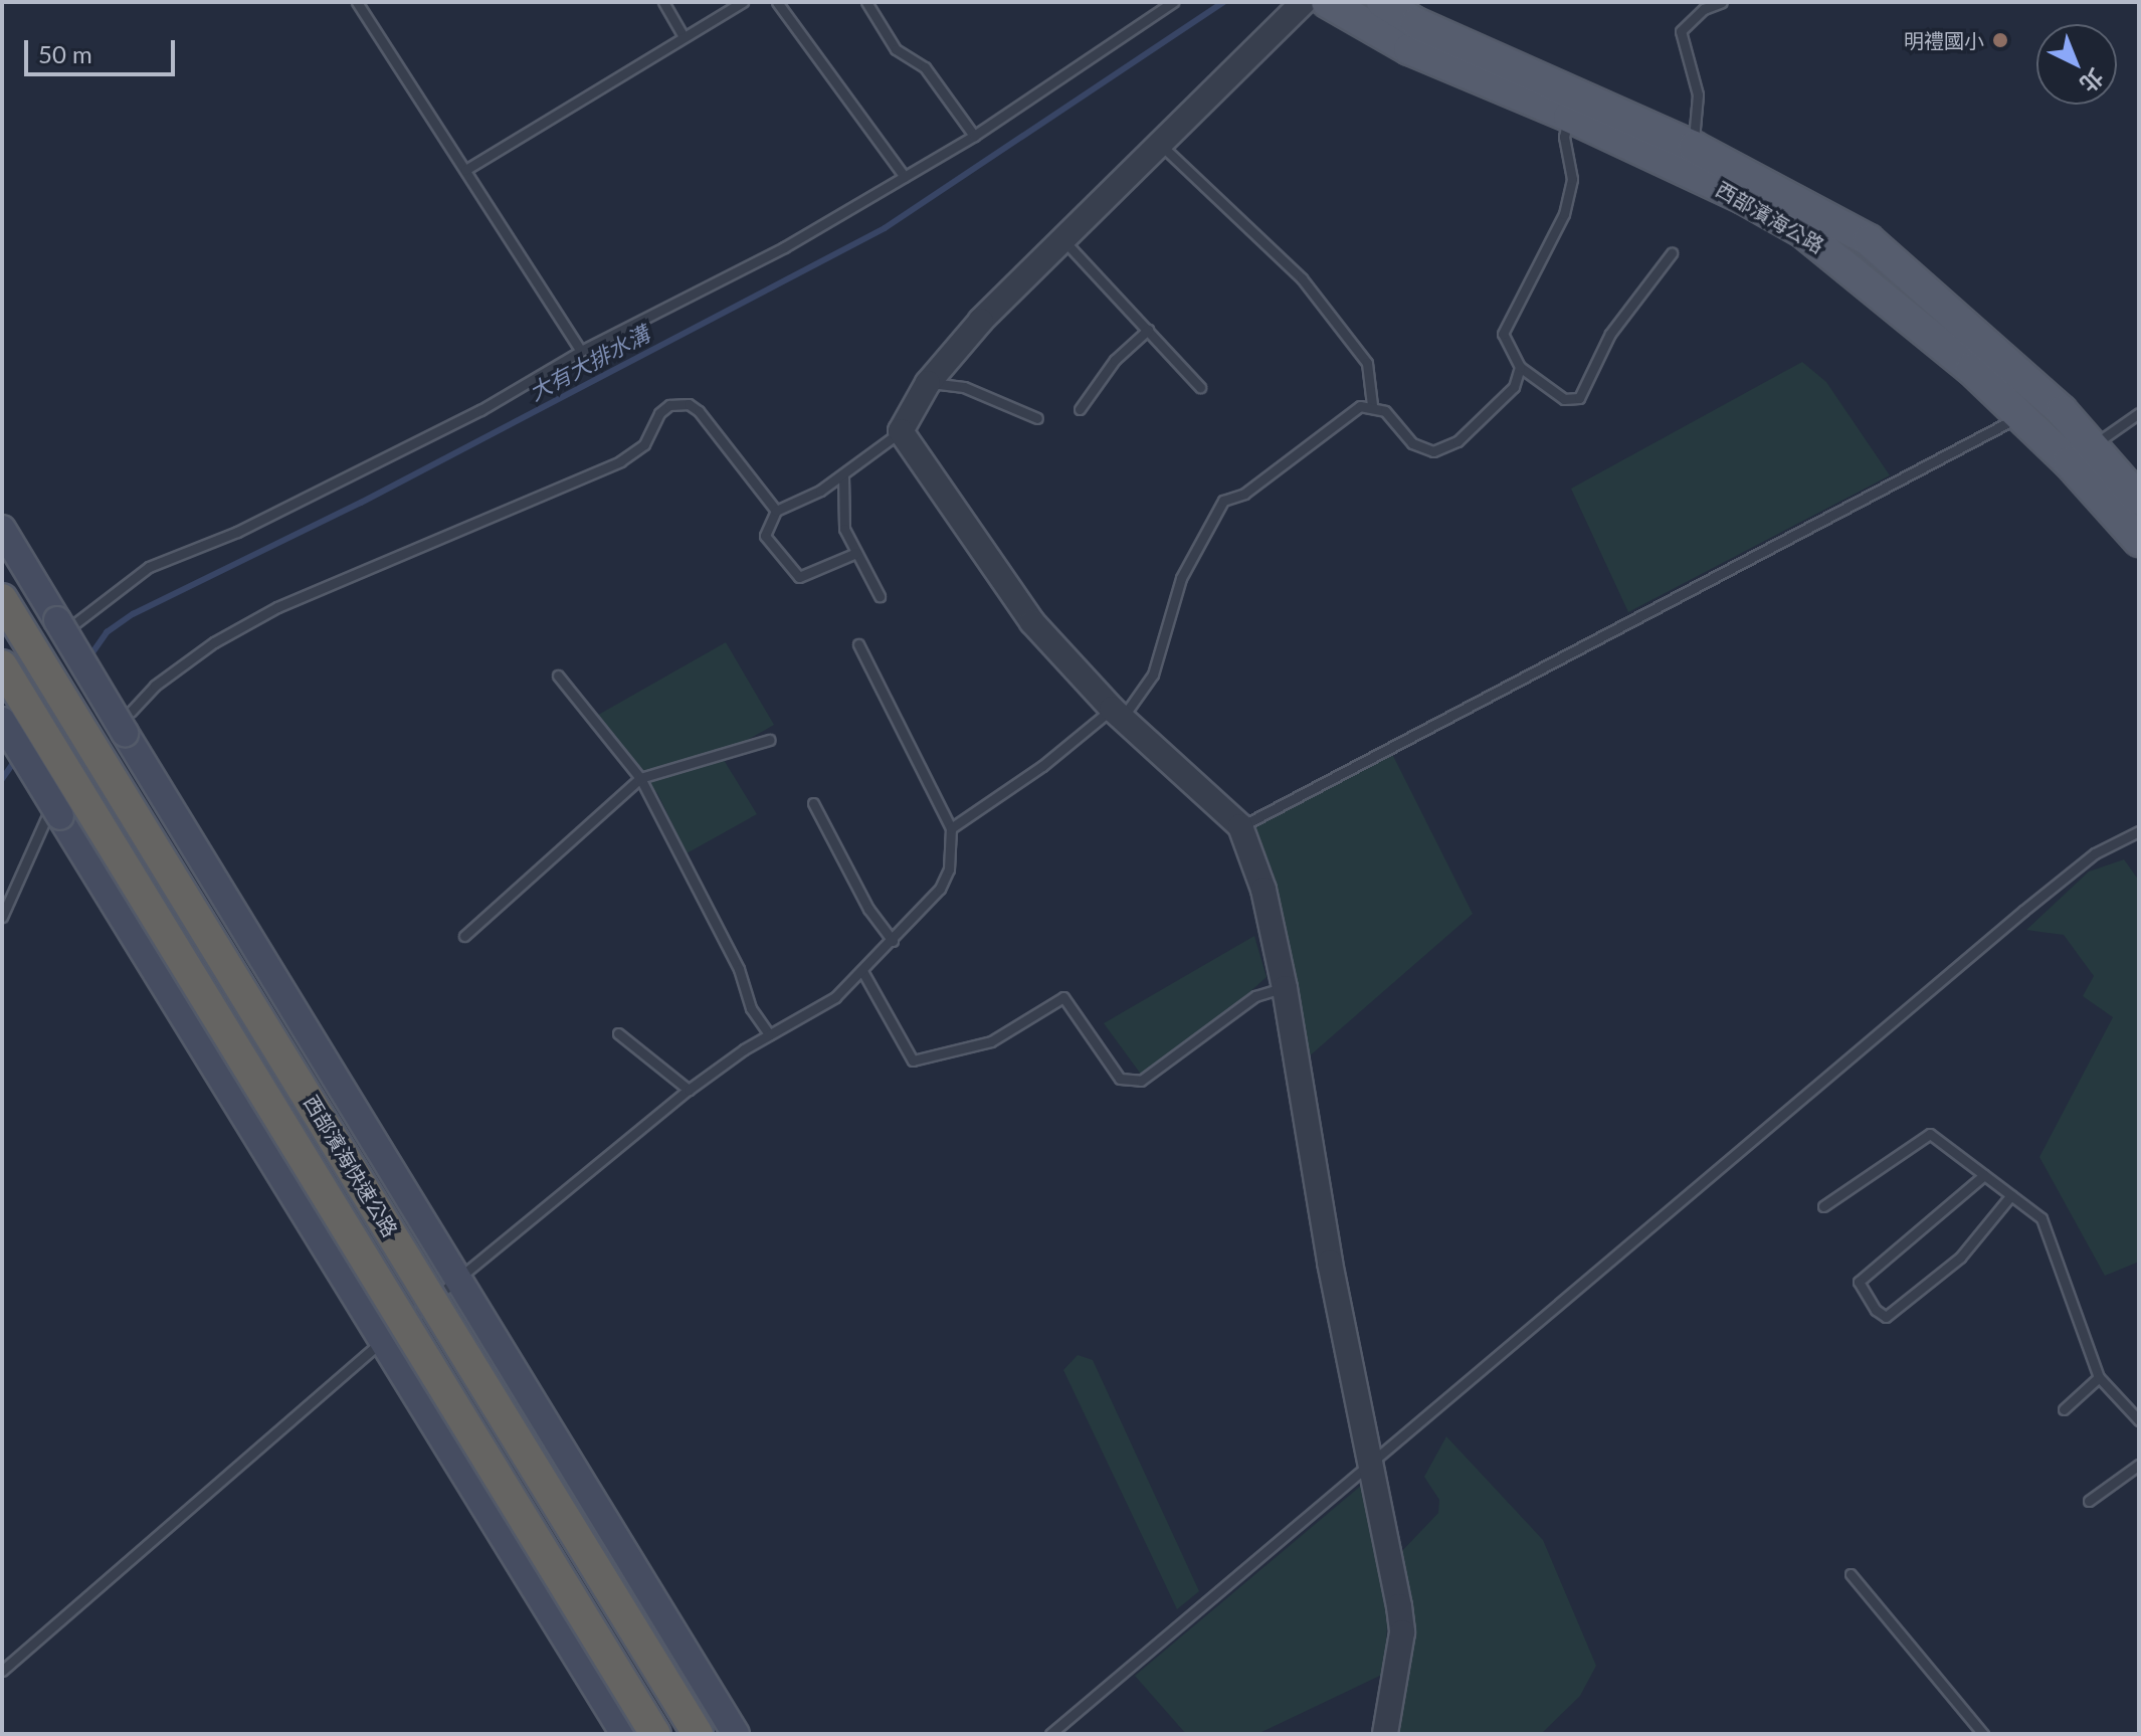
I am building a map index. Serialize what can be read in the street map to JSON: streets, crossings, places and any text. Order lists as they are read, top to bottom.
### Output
{
  "streets": {
    "highway": ["西部濱海快速公路"],
    "main road": ["西部濱海公路"]
  },
  "water": ["大有大排水溝"],
  "places": ["明禮國小"],
  "scale_bar": "50 m",
  "north": "bottom right"
}
